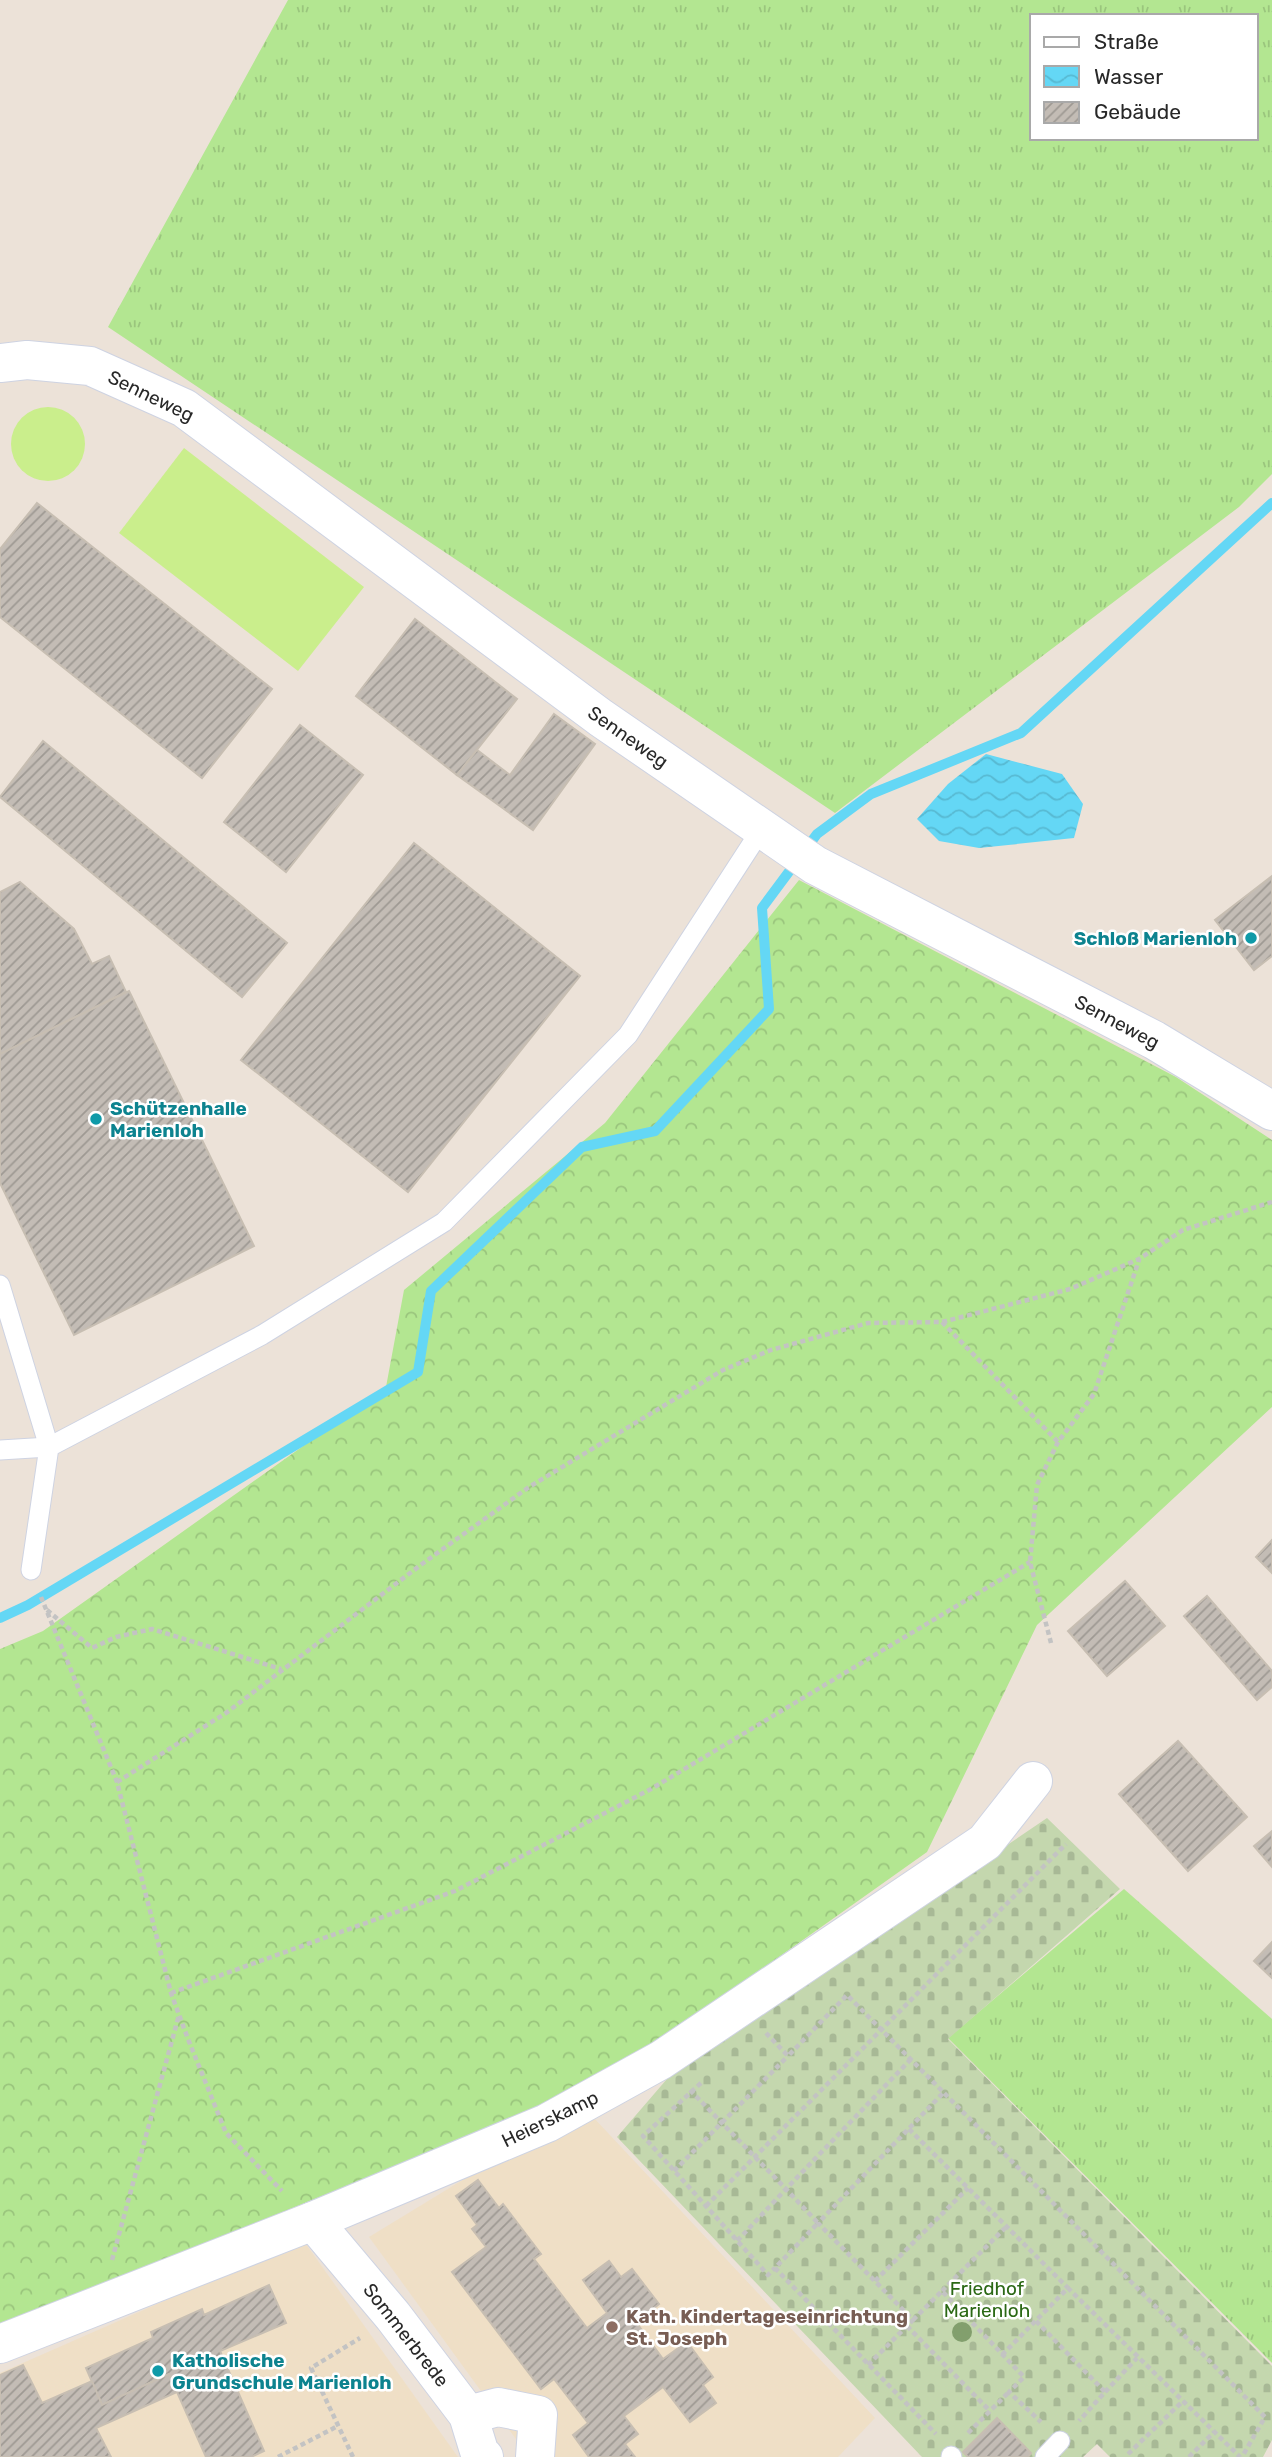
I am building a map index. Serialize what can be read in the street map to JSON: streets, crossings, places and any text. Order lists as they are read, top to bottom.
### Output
{
  "streets": {
    "street": ["Senneweg", "Heierskamp", "Sommerbrede"]
  },
  "crossings": [
    ["Heierskamp", "Sommerbrede"]
  ],
  "parks": ["Friedhof Marienloh"],
  "places": [
    "Schloß Marienloh",
    "Schützenhalle Marienloh",
    "Kath. Kindertageseinrichtung St. Joseph",
    "Katholische Grundschule Marienloh"
  ],
  "legend": ["Straße", "Wasser", "Gebäude"]
}
